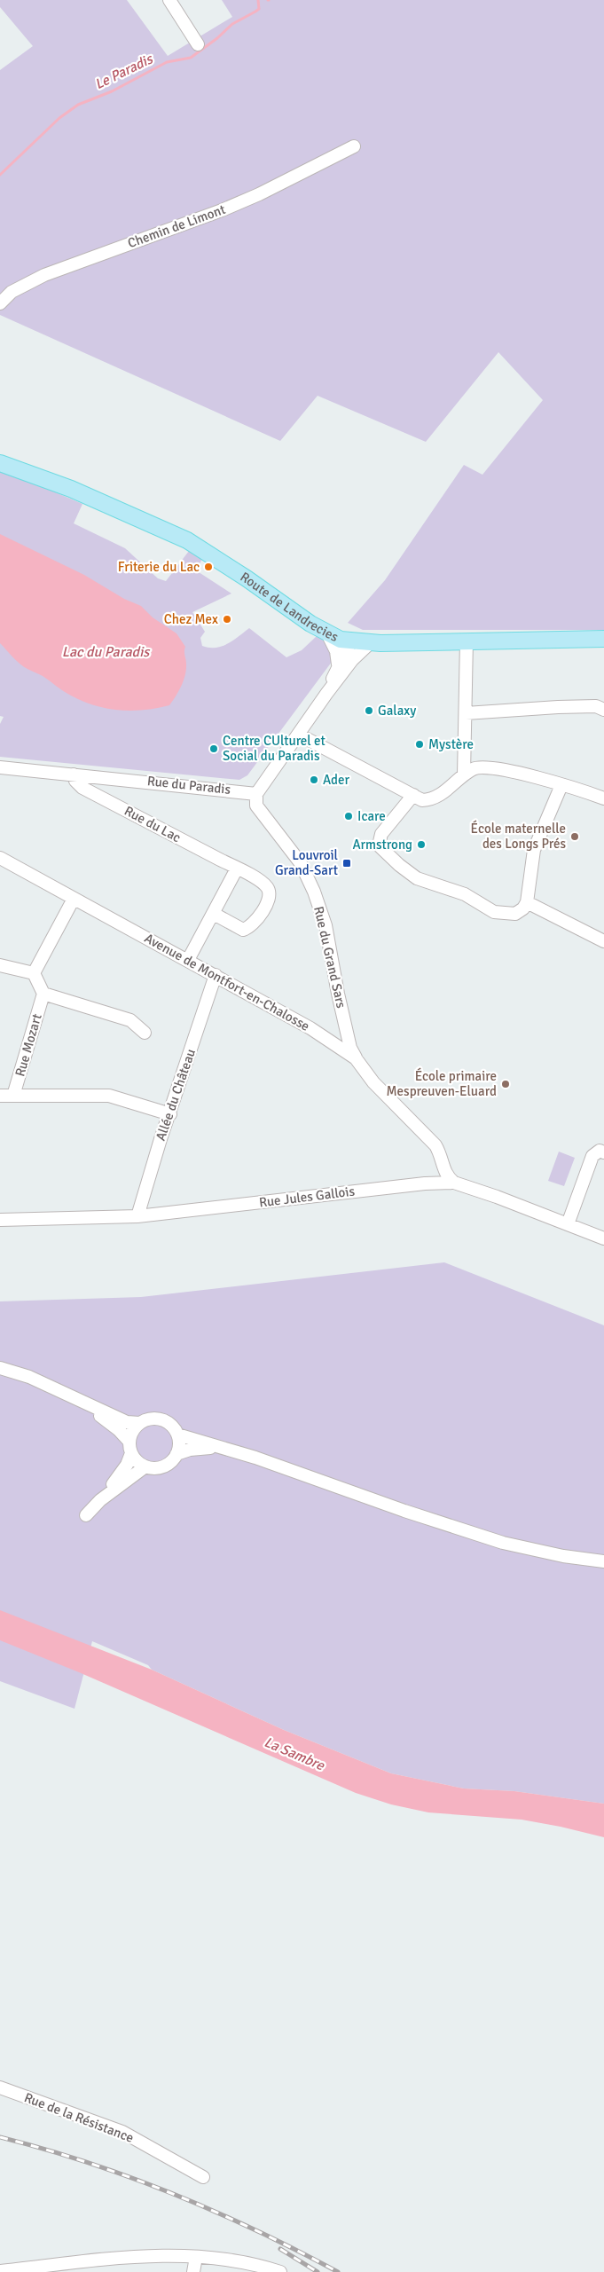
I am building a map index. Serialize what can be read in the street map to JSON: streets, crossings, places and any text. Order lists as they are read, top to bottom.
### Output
{
  "streets": {
    "main road": ["Route de Landrecies"],
    "street": [
      "Chemin de Limont",
      "Rue du Paradis",
      "Rue du Lac",
      "Rue du Grand Sars",
      "Avenue de Montfort-en-Chalosse",
      "Rue Mozart",
      "Allée du Château",
      "Rue Jules Gallois",
      "Rue de la Résistance"
    ]
  },
  "crossings": [
    ["Rue du Paradis", "Rue du Lac"],
    ["Rue du Paradis", "Rue du Grand Sars"],
    ["Rue du Grand Sars", "Avenue de Montfort-en-Chalosse"],
    ["Avenue de Montfort-en-Chalosse", "Allée du Château"],
    ["Avenue de Montfort-en-Chalosse", "Rue Jules Gallois"],
    ["Allée du Château", "Rue Jules Gallois"]
  ],
  "water": ["Le Paradis", "Lac du Paradis", "La Sambre"],
  "places": {
    "other": [
      "Friterie du Lac",
      "Chez Mex",
      "Galaxy",
      "Mystère",
      "Centre CUlturel et Social du Paradis",
      "Ader",
      "Icare",
      "École maternelle des Longs Prés",
      "Armstrong",
      "École primaire Mespreuven-Eluard"
    ],
    "transit": ["Louvroil Grand-Sart"]
  }
}
